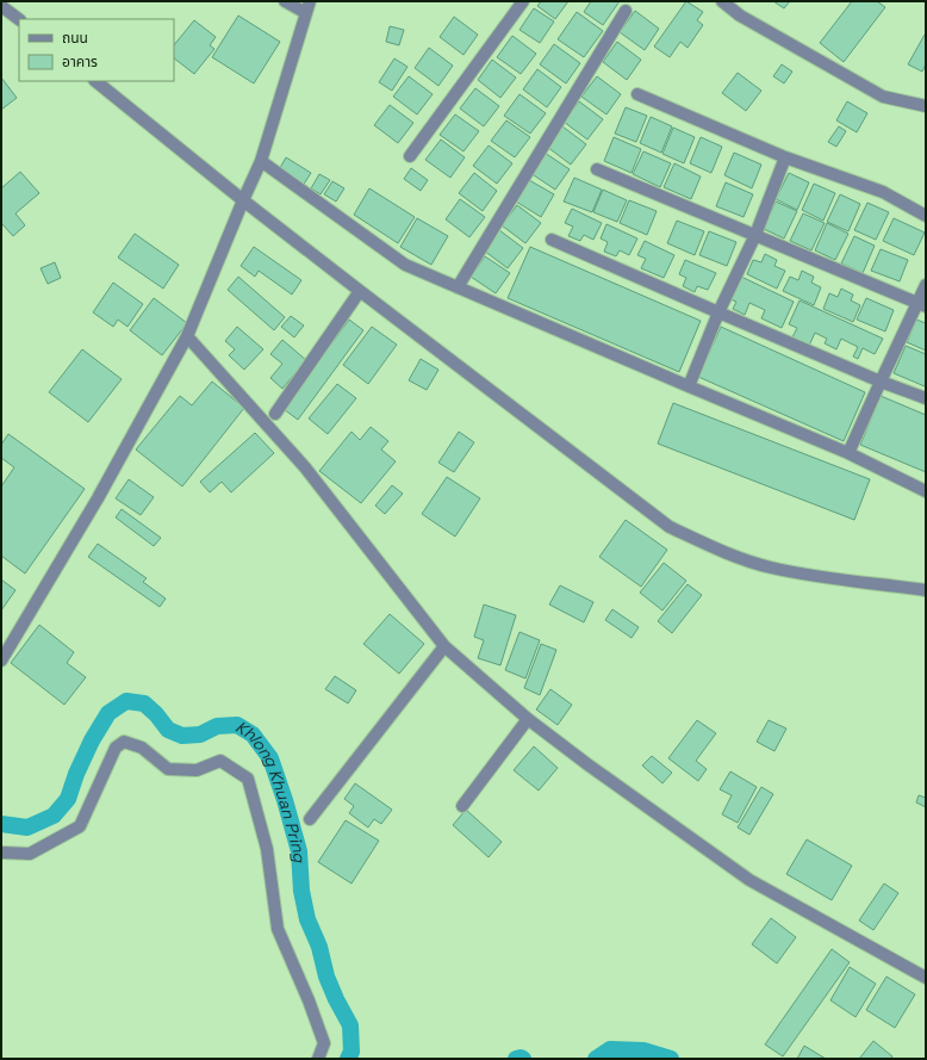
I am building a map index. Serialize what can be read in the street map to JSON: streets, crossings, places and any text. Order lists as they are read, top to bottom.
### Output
{
  "water": ["Khlong Khuan Pring"],
  "legend": ["ถนน", "อาคาร"]
}
